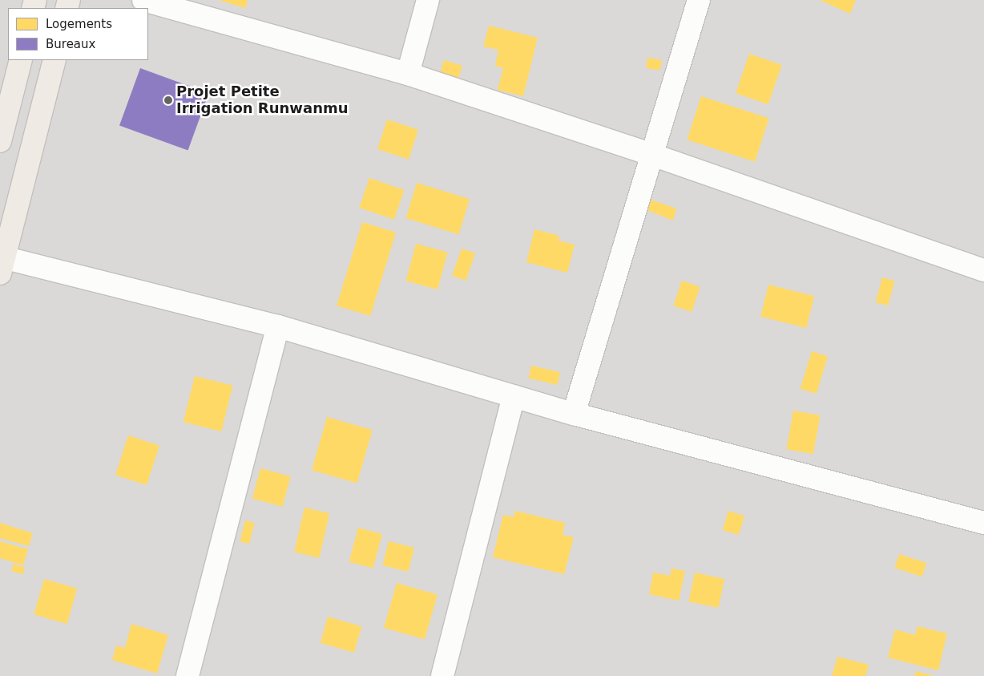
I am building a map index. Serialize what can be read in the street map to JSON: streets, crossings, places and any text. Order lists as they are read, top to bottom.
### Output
{
  "places": ["Projet Petite Irrigation Runwanmu"],
  "legend": ["Logements", "Bureaux"]
}
